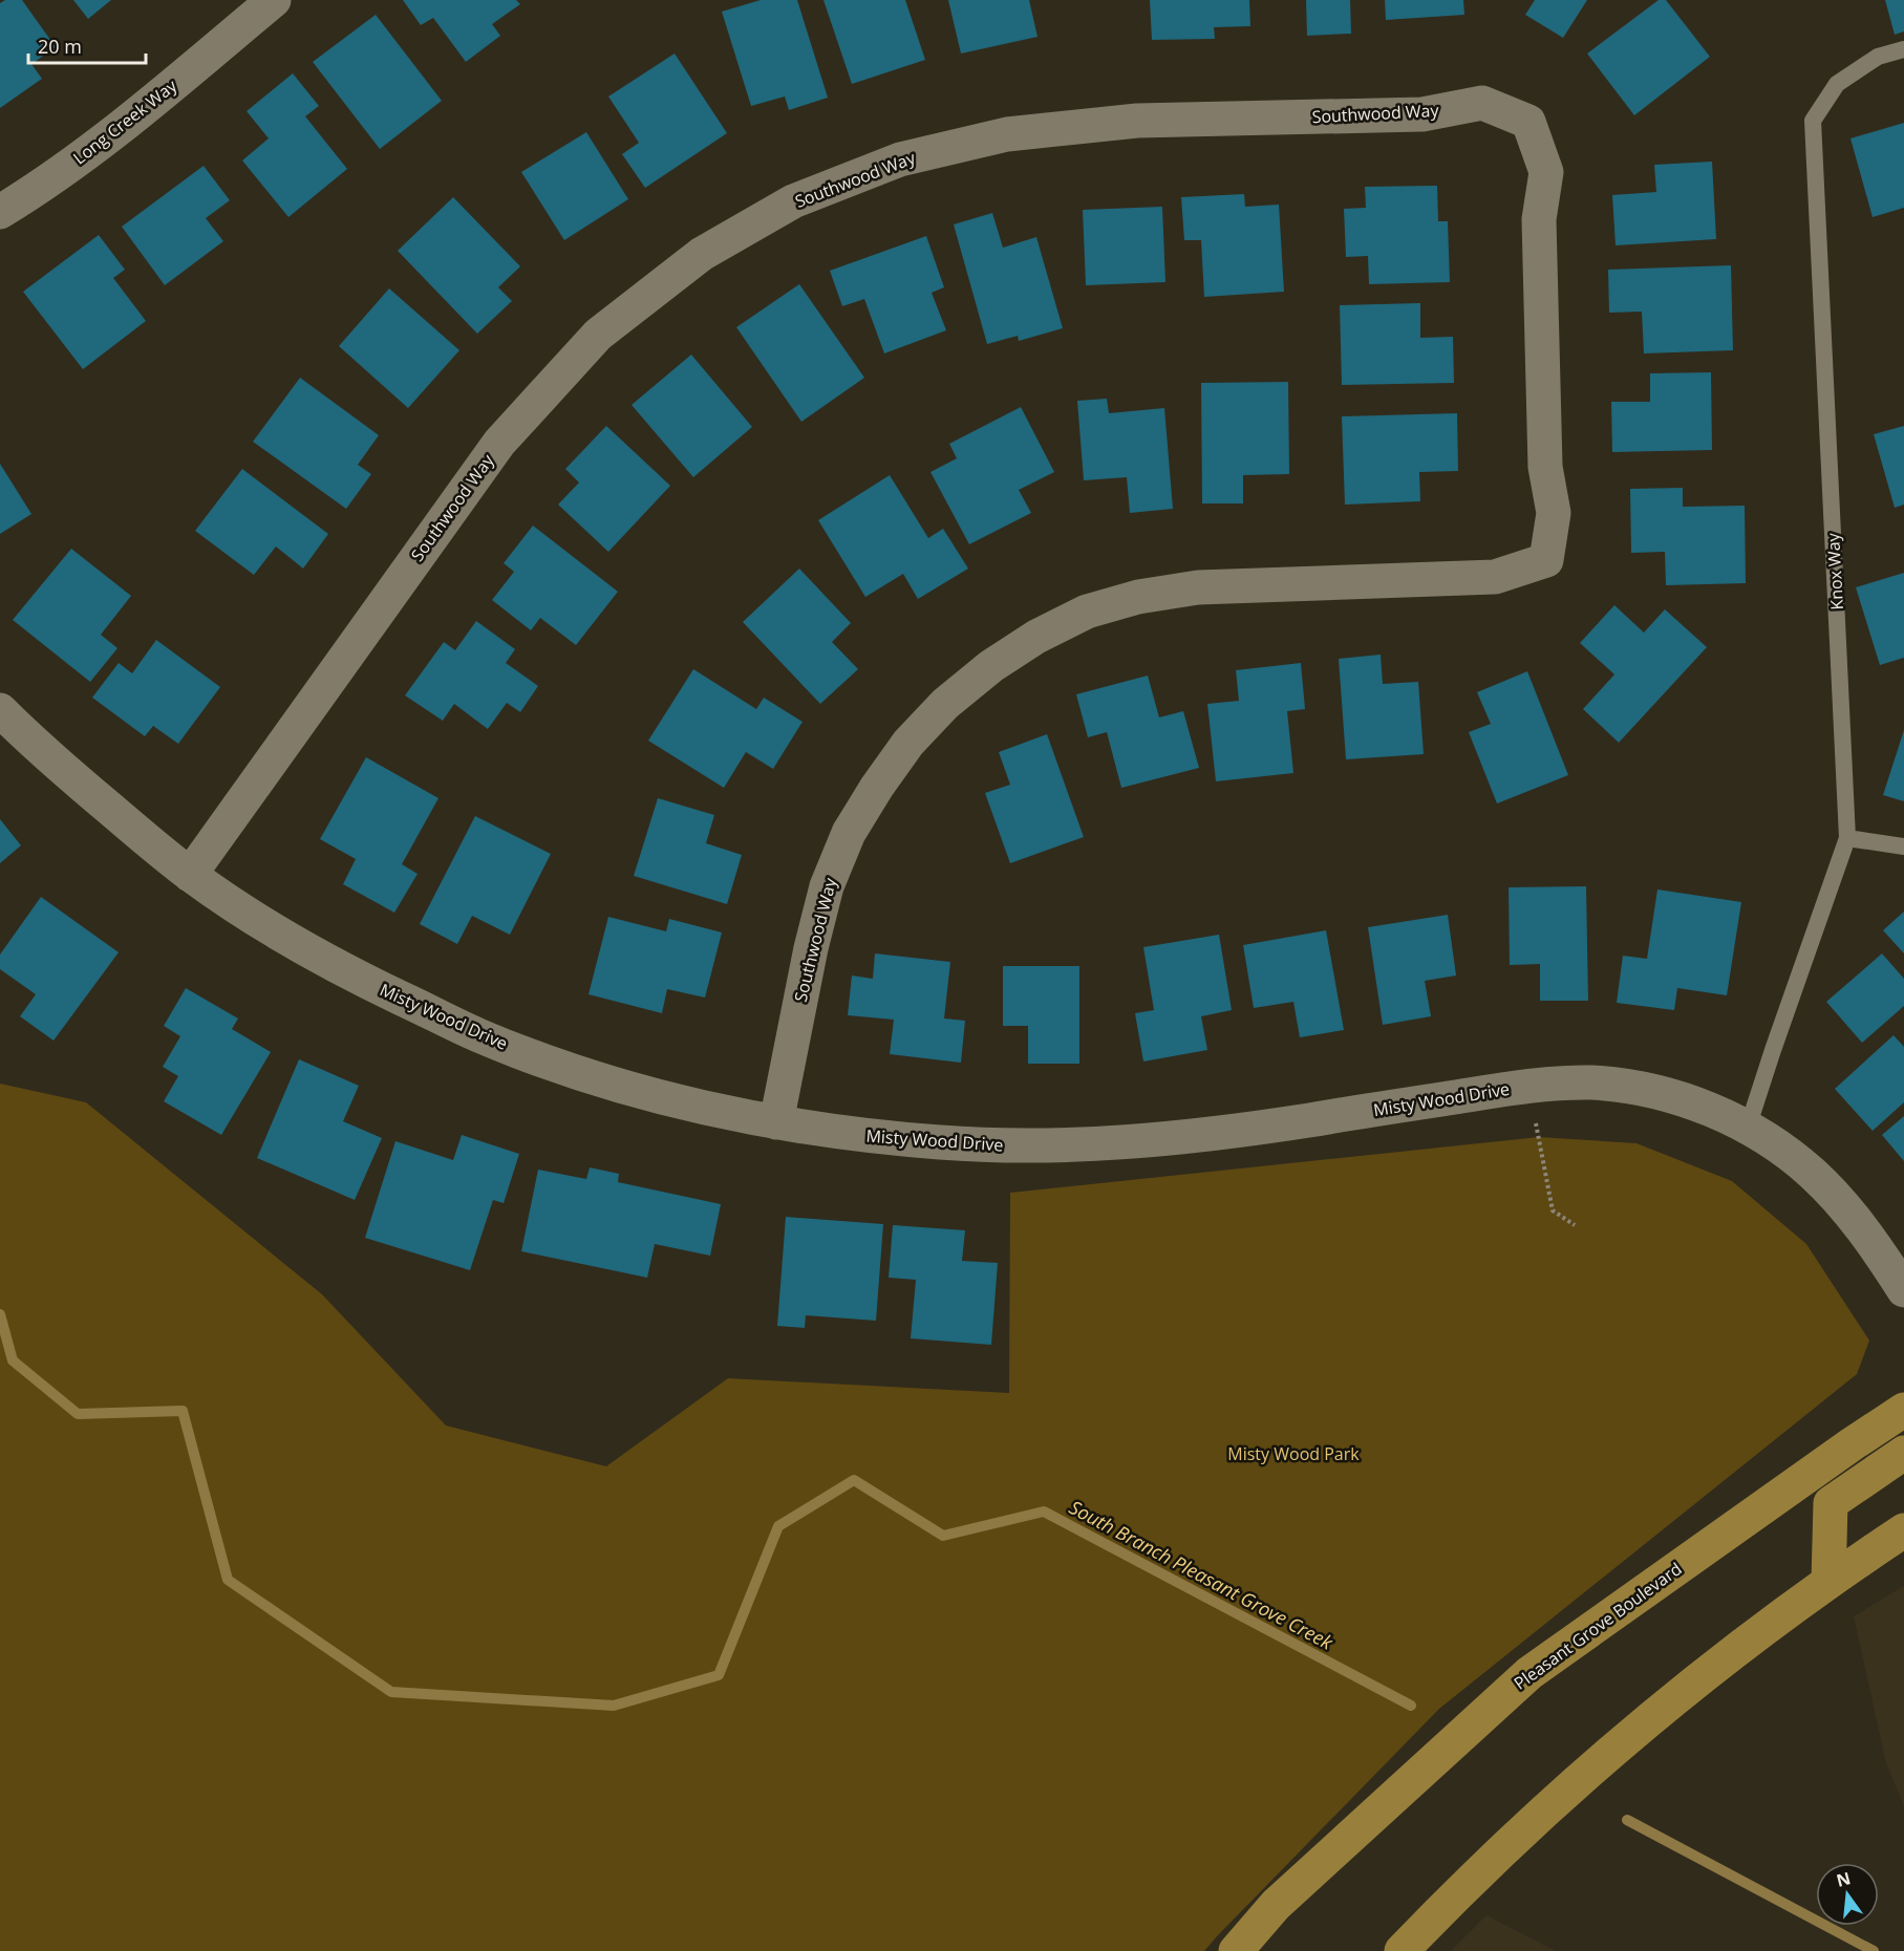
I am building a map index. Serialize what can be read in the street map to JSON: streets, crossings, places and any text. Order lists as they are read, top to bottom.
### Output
{
  "streets": {
    "main road": ["Pleasant Grove Boulevard"],
    "street": ["Southwood Way", "Long Creek Way", "Misty Wood Drive"],
    "lane": ["Knox Way"]
  },
  "crossings": [
    ["Southwood Way", "Misty Wood Drive"],
    ["Knox Way", "Misty Wood Drive"]
  ],
  "water": ["South Branch Pleasant Grove Creek"],
  "parks": ["Misty Wood Park"],
  "scale_bar": "20 m",
  "north": "top"
}
